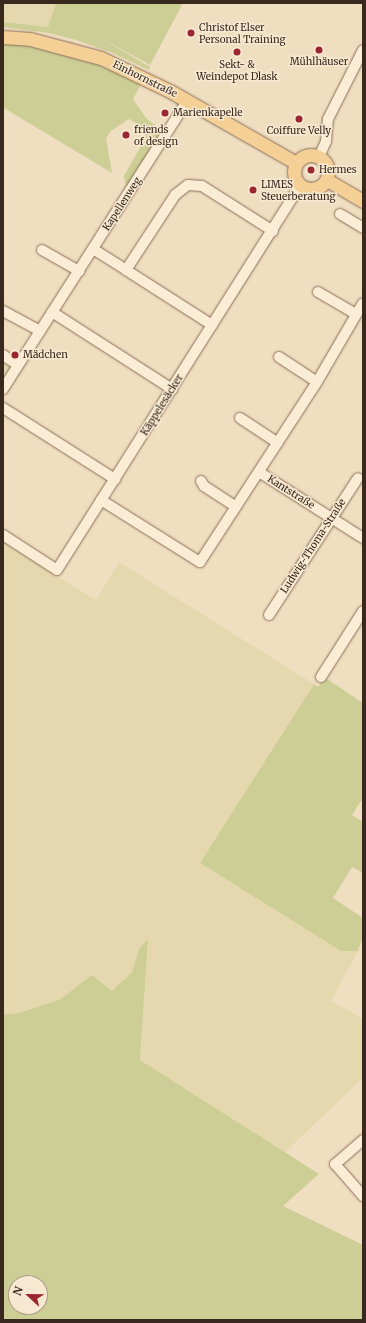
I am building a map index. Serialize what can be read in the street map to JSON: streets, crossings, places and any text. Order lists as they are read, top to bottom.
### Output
{
  "streets": {
    "main road": ["Einhornstraße"],
    "street": [
      "Kapellenweg",
      "Käppelesäcker",
      "Kantstraße",
      "Ludwig-Thoma-Straße"
    ]
  },
  "crossings": [
    ["Einhornstraße", "Kapellenweg"],
    ["Einhornstraße", "Käppelesäcker"],
    ["Kantstraße", "Ludwig-Thoma-Straße"]
  ],
  "places": [
    "Christof Elser Personal Training",
    "Mühlhäuser",
    "Sekt- & Weindepot Dlask",
    "Marienkapelle",
    "Coiffure Velly",
    "friends of design",
    "Hermes",
    "LIMES Steuerberatung",
    "Mädchen"
  ],
  "north": "left"
}
